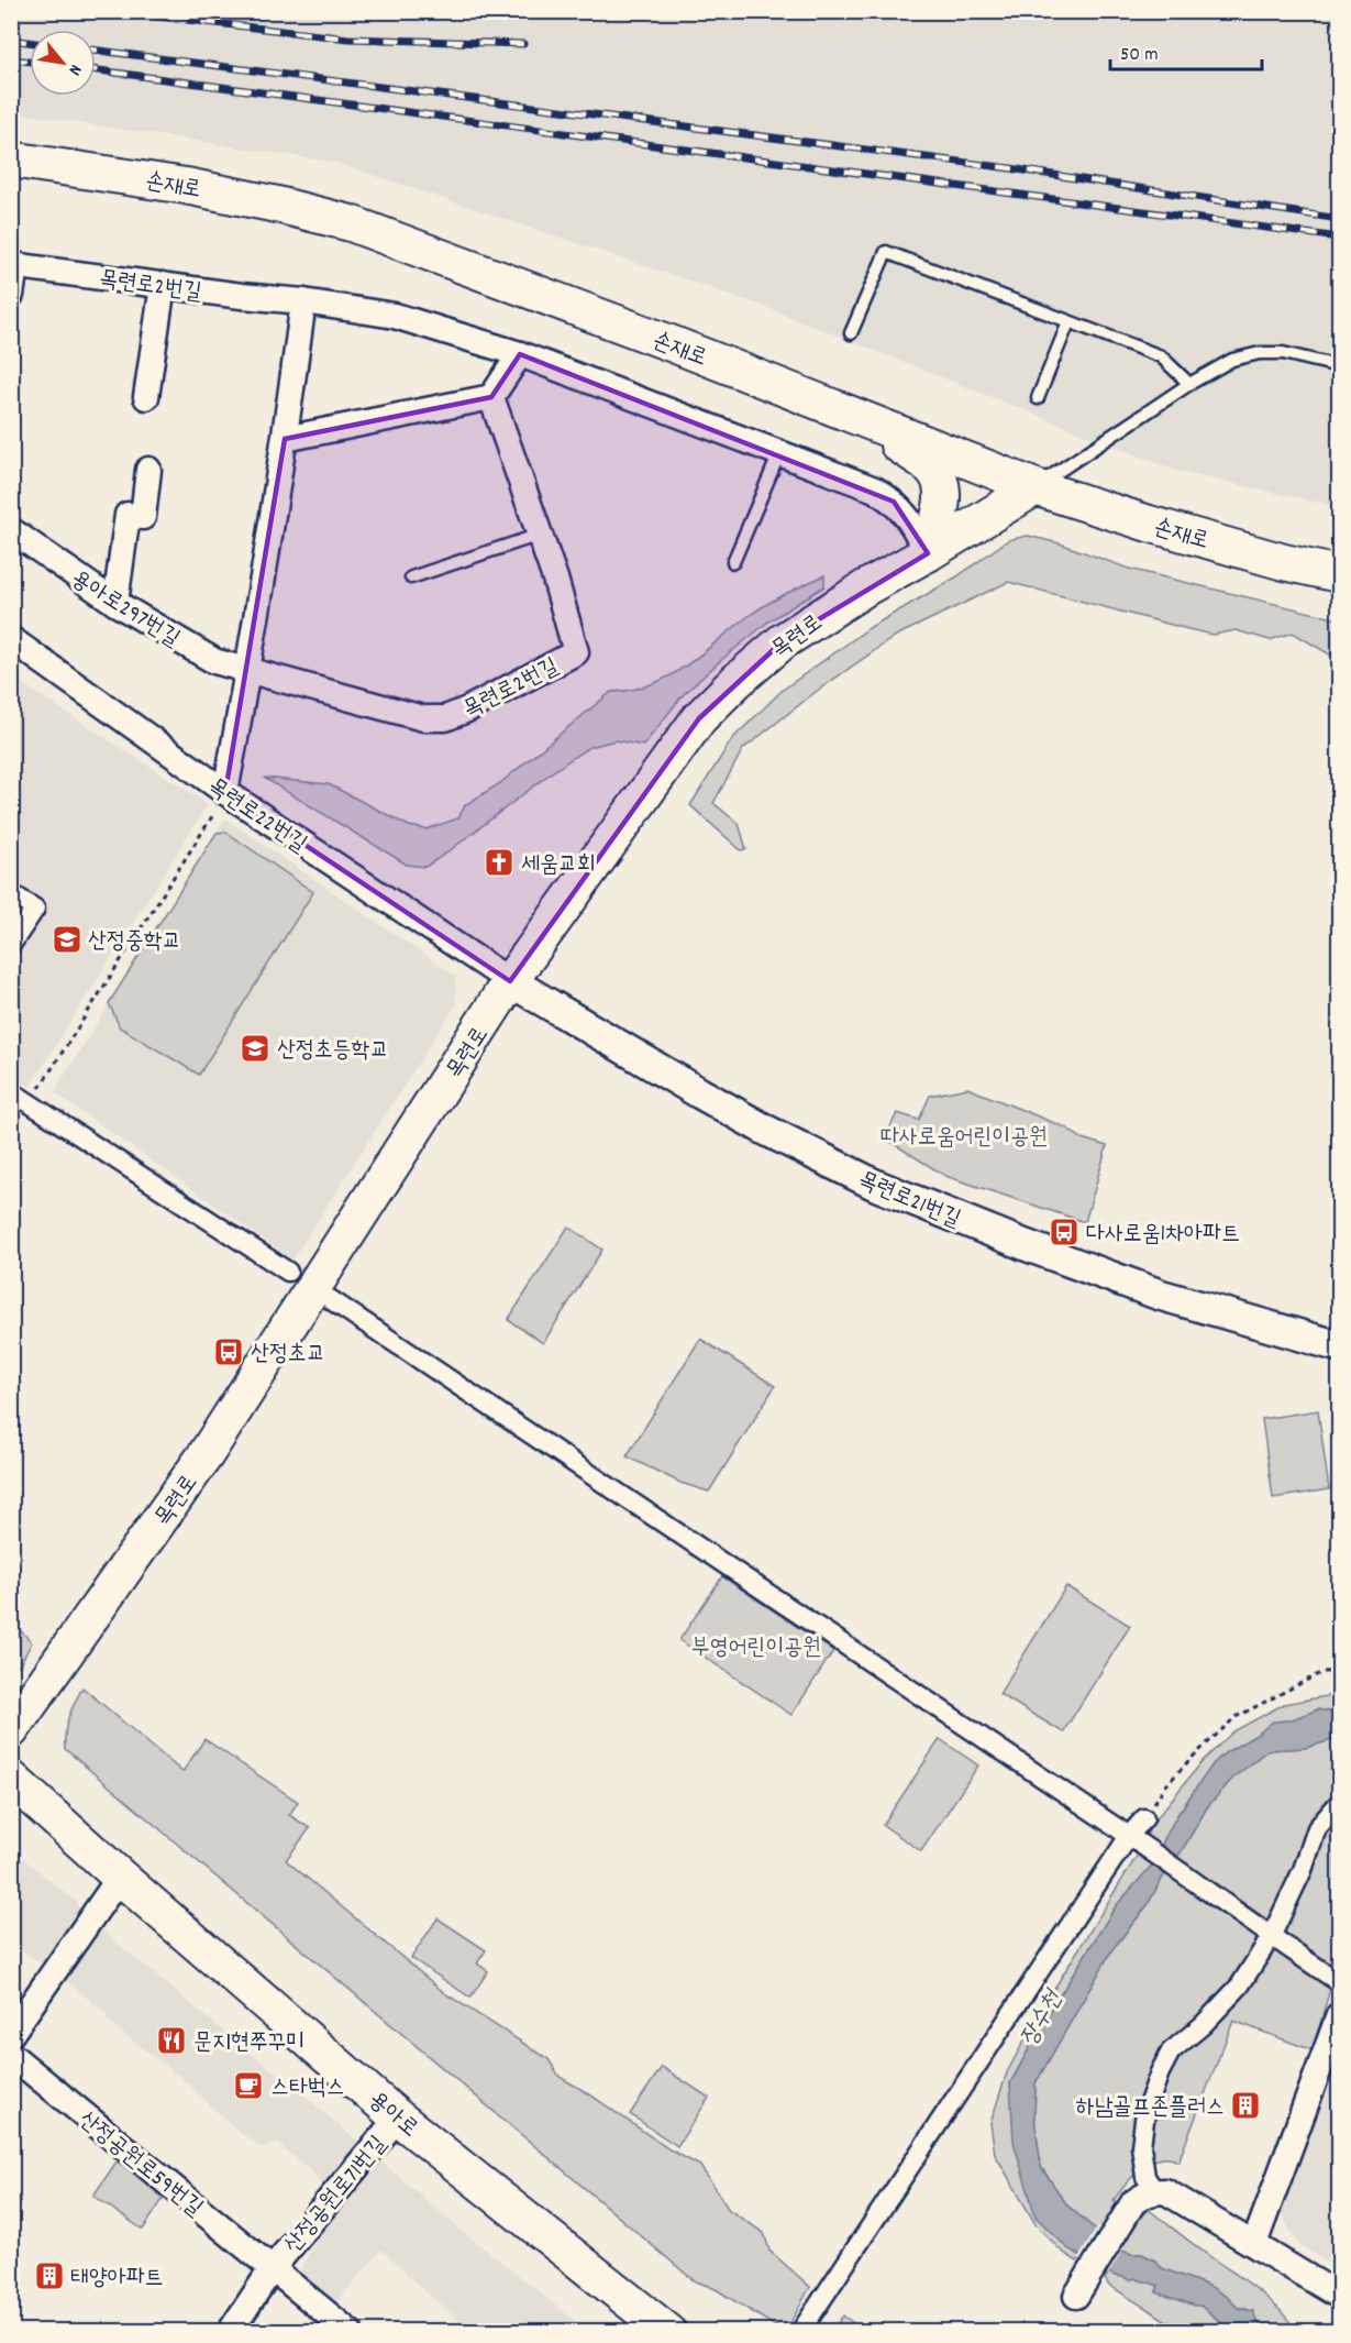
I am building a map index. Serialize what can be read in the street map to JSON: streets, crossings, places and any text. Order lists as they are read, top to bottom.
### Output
{
  "streets": {
    "main road": ["손재로", "목련로", "용아로"],
    "street": [
      "목련로2번길",
      "용아로297번길",
      "목련로22번길",
      "목련로21번길",
      "산정공원로59번길",
      "산정공원로71번길"
    ]
  },
  "crossings": [
    ["손재로", "목련로"],
    ["목련로2번길", "용아로297번길"],
    ["목련로2번길", "목련로"],
    ["목련로", "목련로22번길"],
    ["목련로", "목련로21번길"],
    ["목련로22번길", "목련로21번길"],
    ["용아로", "산정공원로71번길"],
    ["산정공원로59번길", "산정공원로71번길"]
  ],
  "water": ["장수천"],
  "parks": ["따사로움어린이공원", "부영어린이공원"],
  "places": {
    "church": ["세움교회"],
    "school or university": ["산정중학교", "산정초등학교"],
    "bus stop": ["다사로움1차아파트", "산정초교"],
    "restaurant": ["문지현쭈꾸미"],
    "cafe": ["스타벅스"],
    "building": ["하남골프존플러스", "태양아파트"]
  },
  "scale_bar": "50 m",
  "north": "bottom right"
}
